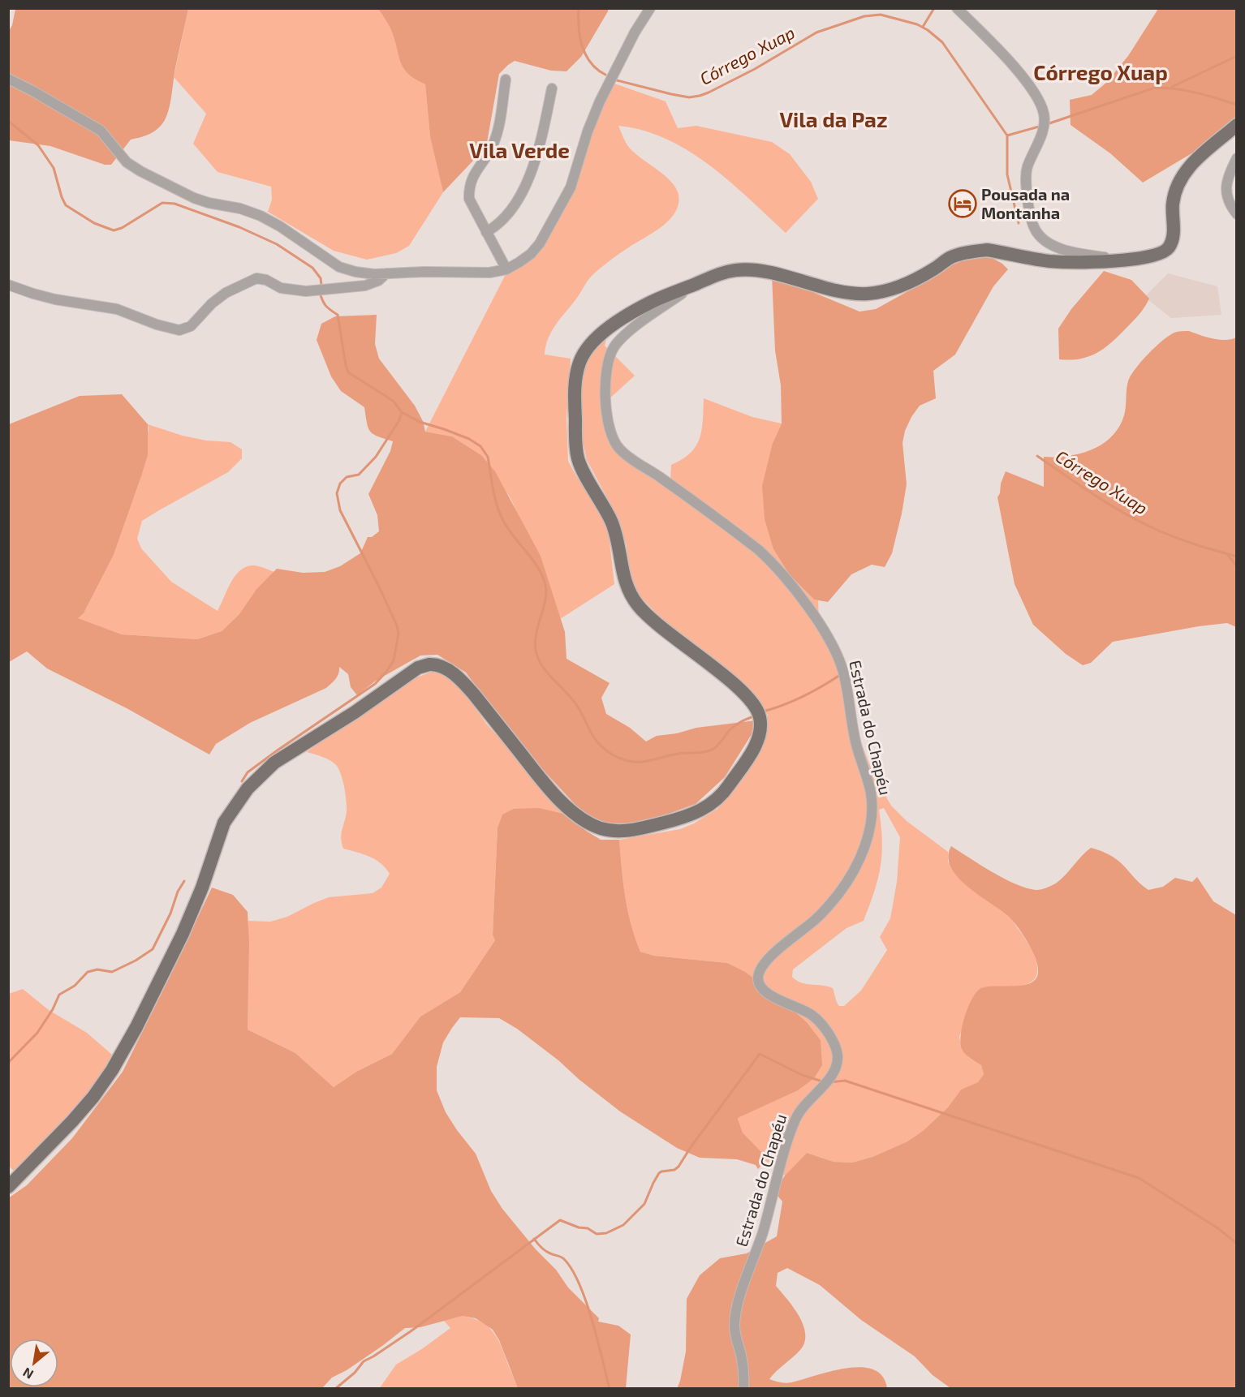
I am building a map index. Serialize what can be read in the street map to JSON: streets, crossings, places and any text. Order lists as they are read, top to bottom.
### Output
{
  "streets": {
    "street": ["Estrada do Chapéu"]
  },
  "districts": ["Córrego Xuap", "Vila da Paz", "Vila Verde"],
  "water": ["Córrego Xuap"],
  "places": {
    "hotel": ["Pousada na Montanha"]
  },
  "north": "bottom left"
}
